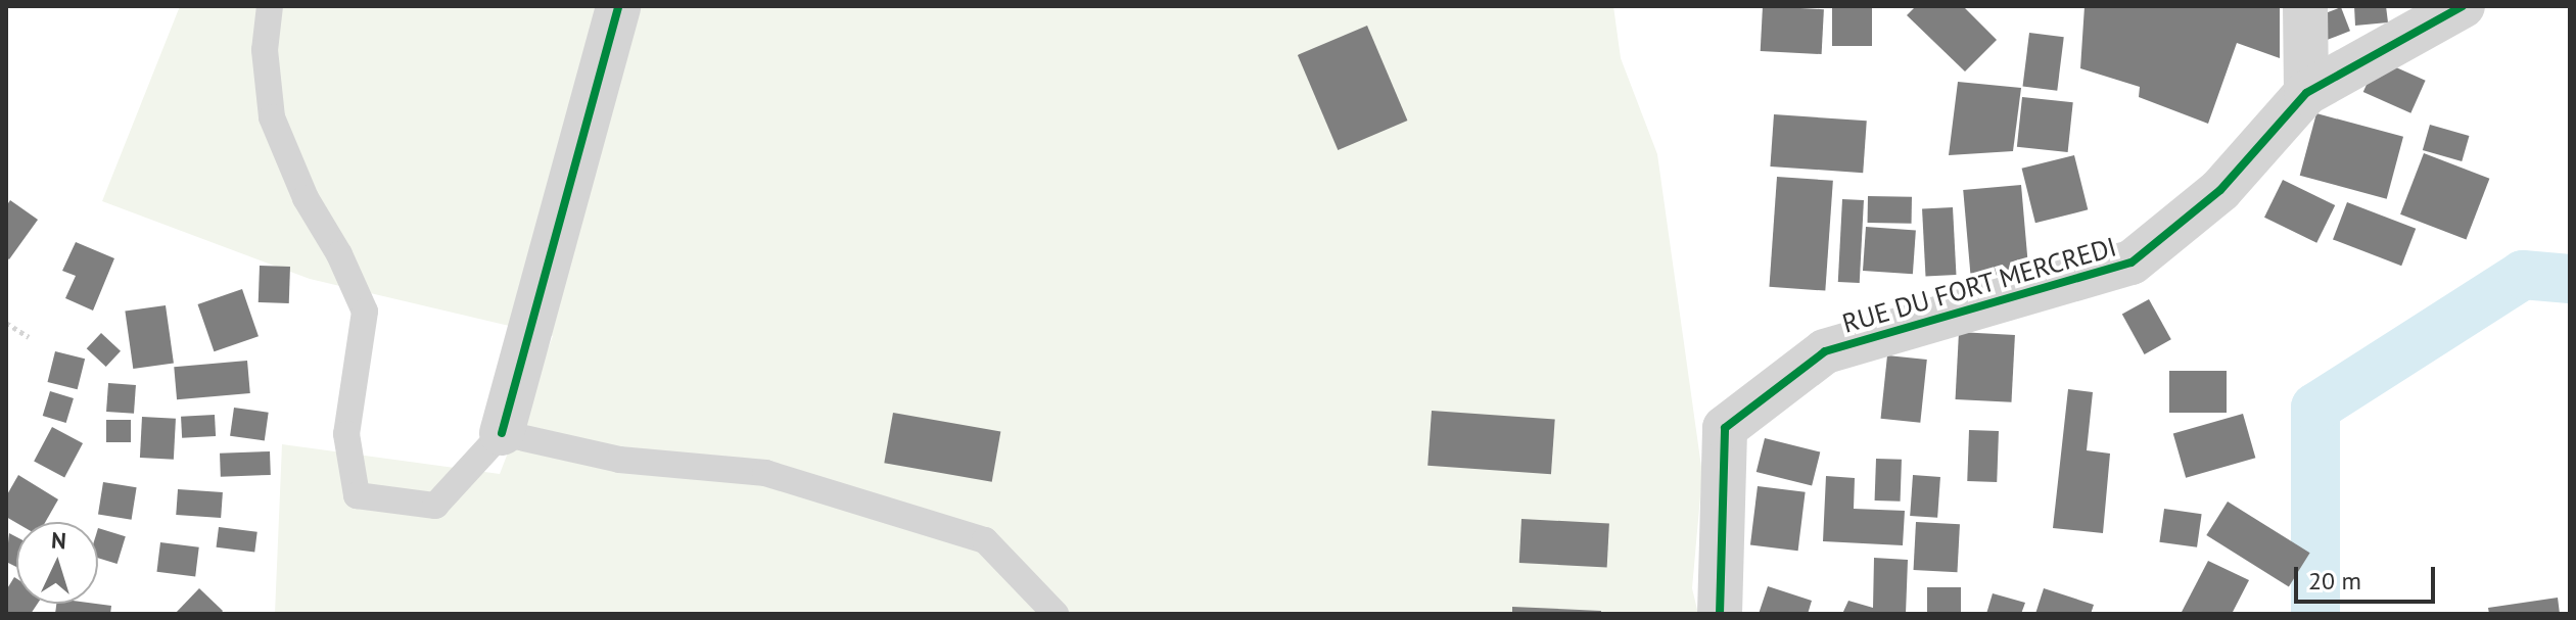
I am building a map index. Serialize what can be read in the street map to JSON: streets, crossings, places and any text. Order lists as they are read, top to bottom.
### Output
{
  "streets": {
    "street": ["RUE DU FORT MERCREDI"]
  },
  "scale_bar": "20 m",
  "north": "top"
}
